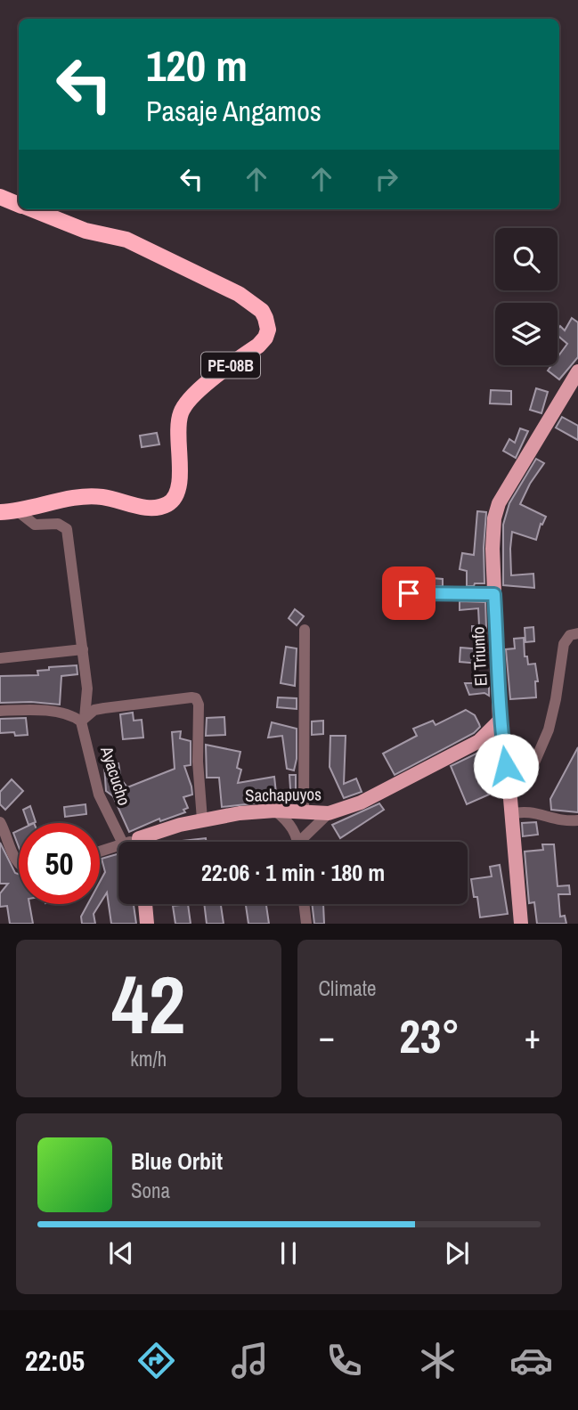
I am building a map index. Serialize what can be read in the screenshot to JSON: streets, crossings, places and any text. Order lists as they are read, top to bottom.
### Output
{
  "streets": {
    "highway": ["PE-08B"],
    "main road": ["El Triunfo", "Sachapuyos"],
    "street": ["Ayacucho"]
  },
  "crossings": [
    ["PE-08B", "Ayacucho"],
    ["El Triunfo", "Sachapuyos"]
  ],
  "page": {
    "turn": ["120 m", "Pasaje Angamos"],
    "limit": "50",
    "trip": "22:06 · 1 min · 180 m",
    "tile": [
      ["42", "km/h"],
      "Climate"
    ],
    "heat": ["−", "23°", "+"],
    "song": ["Blue Orbit", "Sona"],
    "tabs": "22:05"
  }
}
